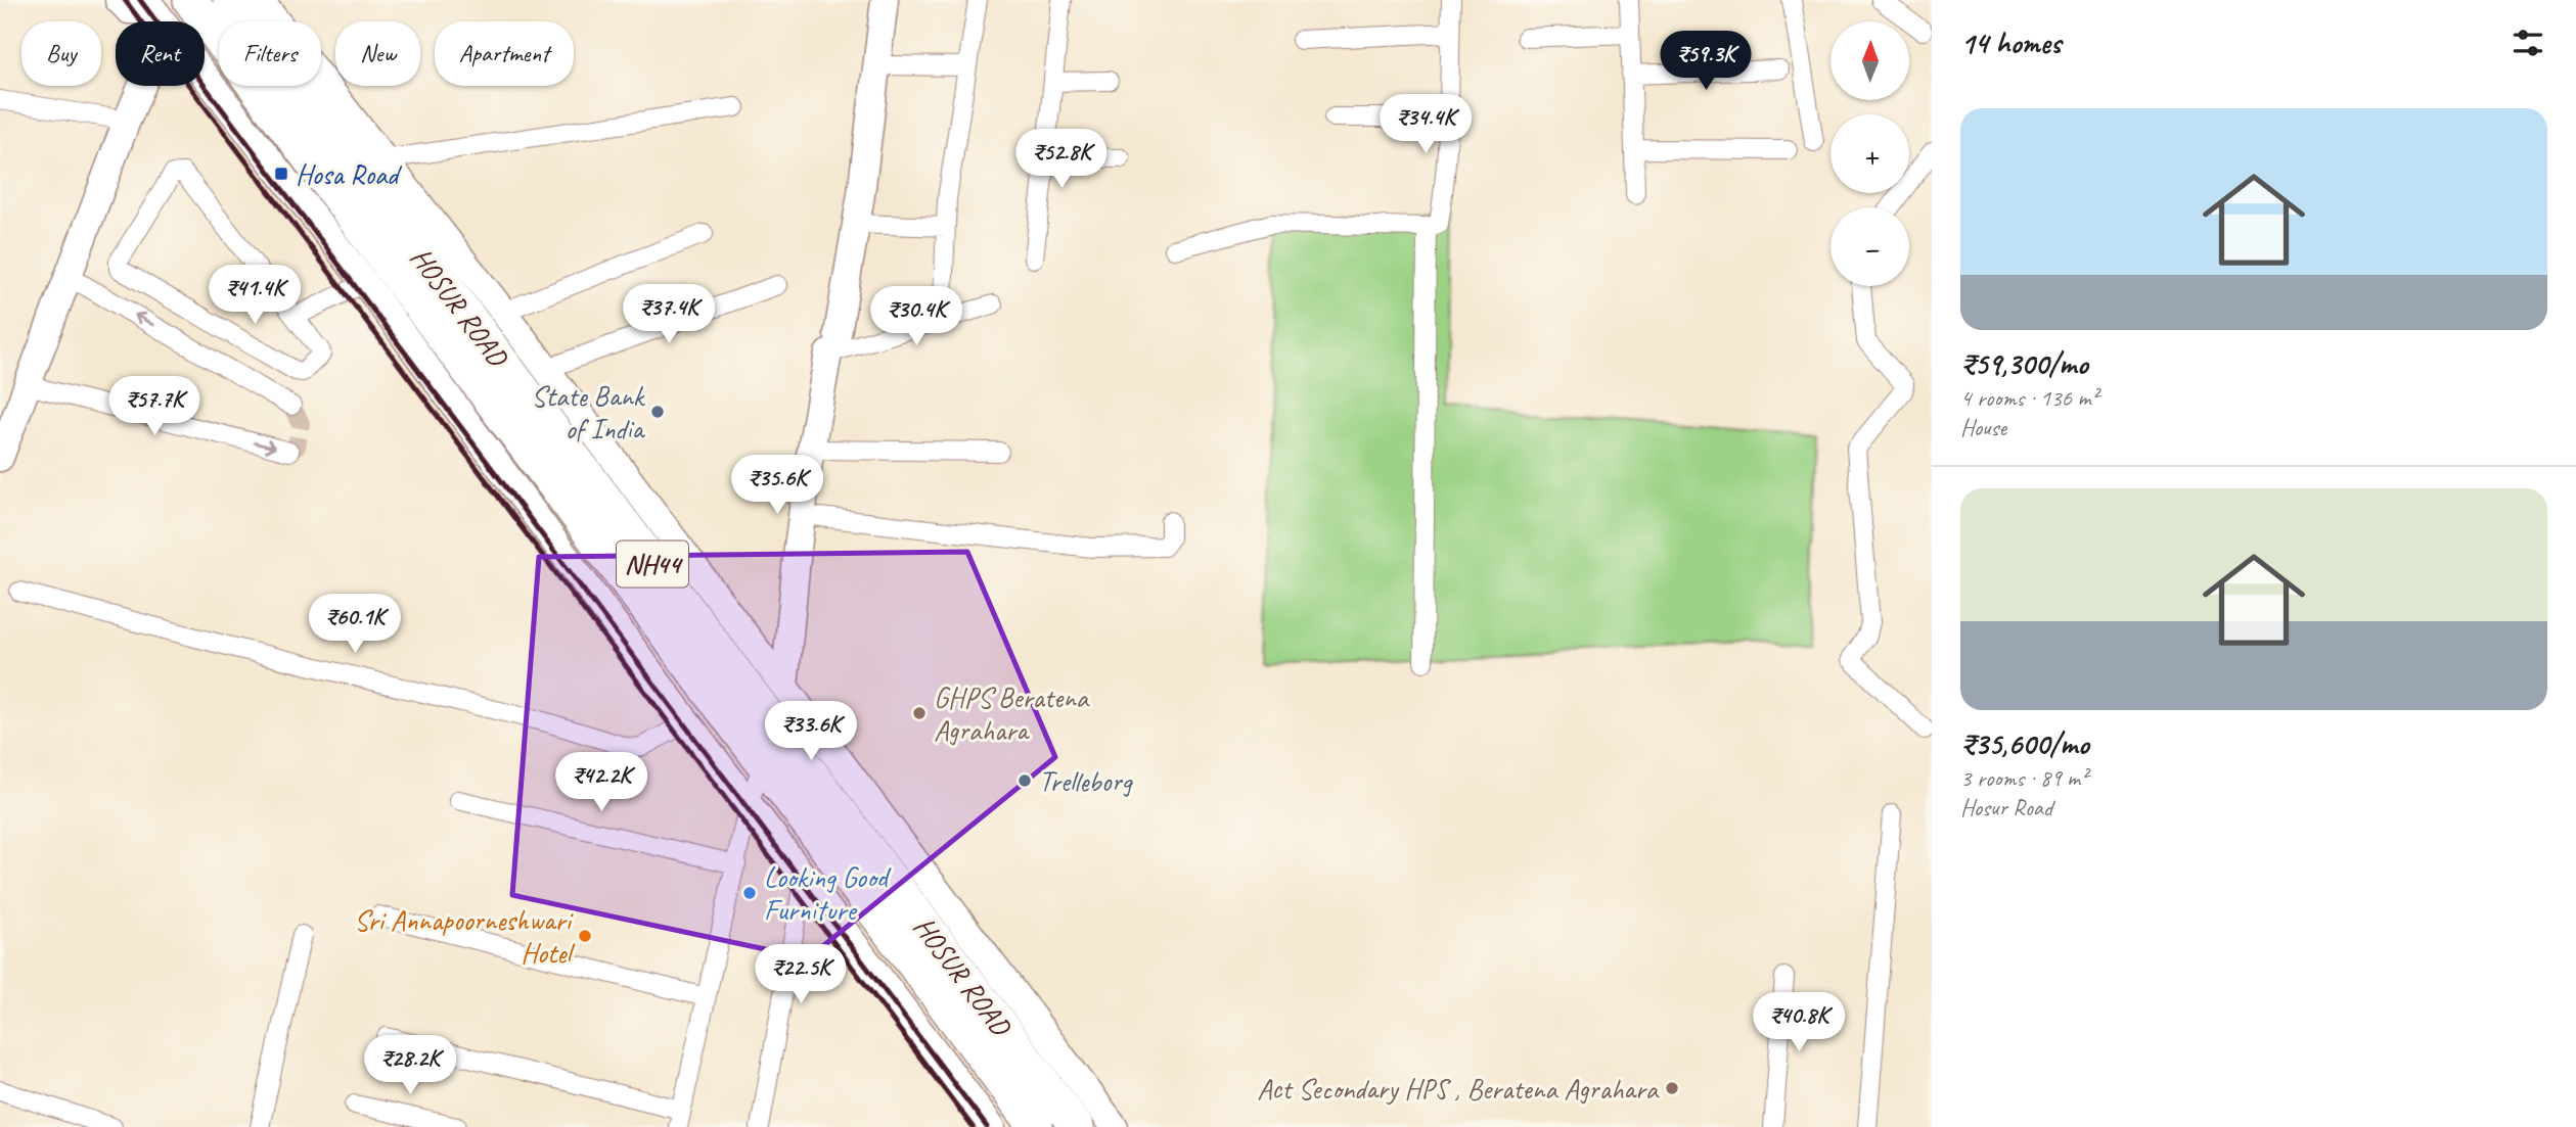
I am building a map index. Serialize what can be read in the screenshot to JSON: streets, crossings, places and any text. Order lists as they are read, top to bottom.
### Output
{
  "streets": {
    "highway": ["HOSUR ROAD", "NH44"]
  },
  "places": {
    "transit": ["Hosa Road"],
    "other": [
      "State Bank of India",
      "GHPS Beratena Agrahara",
      "Trelleborg",
      "Looking Good Furniture",
      "Sri Annapoorneshwari Hotel",
      "Act Secondary HPS , Beratena Agrahara"
    ]
  },
  "north": "top",
  "page": {
    "heading": "14 homes",
    "map_buttons": ["+", "−"],
    "chip": [
      "Buy",
      "Rent",
      "Filters",
      "New",
      "Apartment"
    ],
    "price": [
      "₹59.3K",
      "₹34.4K",
      "₹52.8K",
      "₹41.4K",
      "₹37.4K",
      "₹30.4K",
      "₹57.7K",
      "₹35.6K",
      "₹60.1K",
      "₹33.6K",
      "₹42.2K",
      "₹22.5K",
      "₹40.8K",
      "₹28.2K"
    ],
    "list": [
      {
        "name": "₹59,300/mo",
        "note": "4 rooms · 136 m² · House"
      },
      {
        "name": "₹35,600/mo",
        "note": "3 rooms · 89 m² · Hosur Road"
      }
    ]
  }
}
